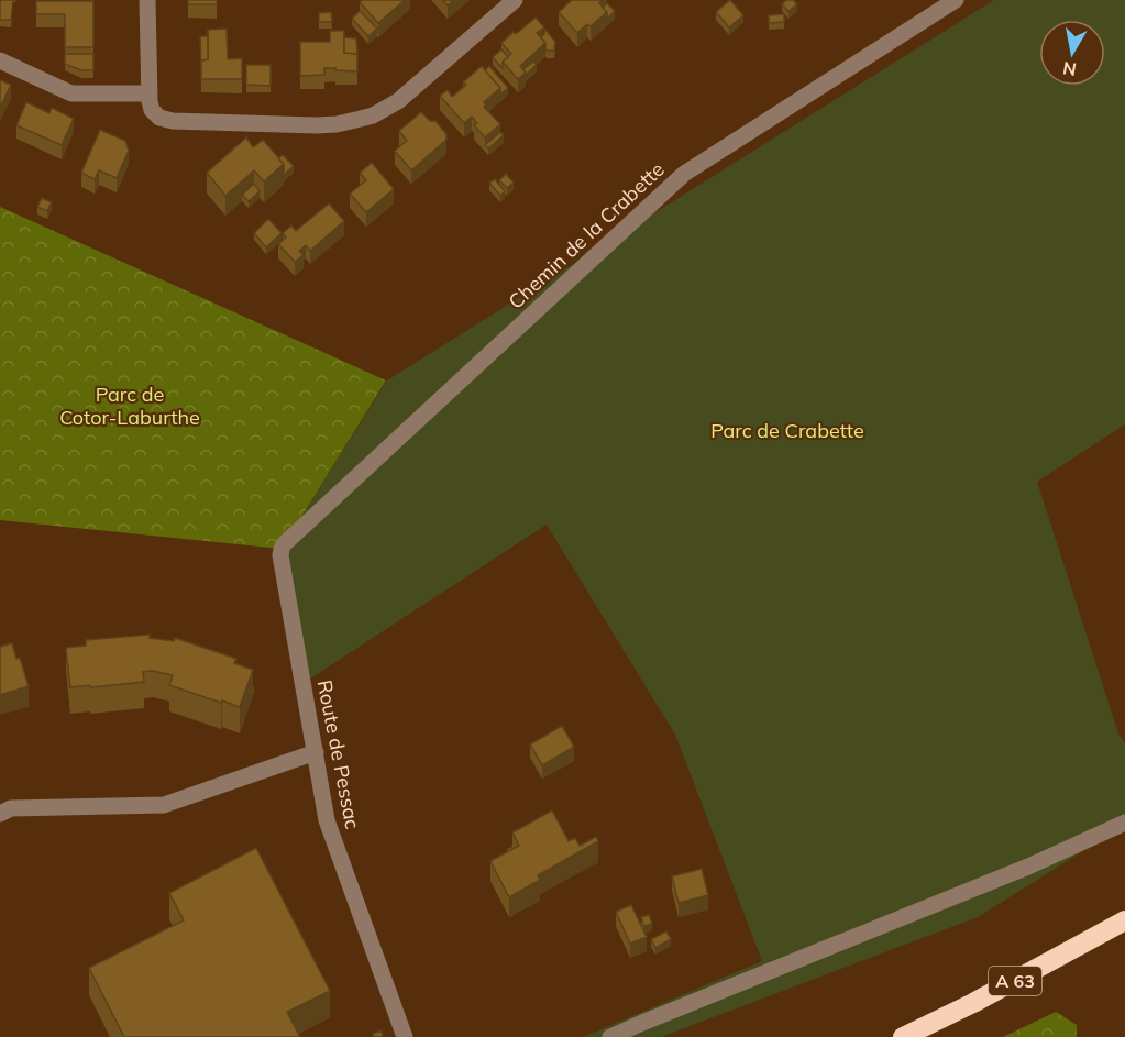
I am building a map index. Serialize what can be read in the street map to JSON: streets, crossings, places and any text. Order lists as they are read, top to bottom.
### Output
{
  "streets": {
    "highway": ["A 63"],
    "street": ["Chemin de la Crabette", "Route de Pessac"]
  },
  "crossings": [
    ["Chemin de la Crabette", "Route de Pessac"]
  ],
  "parks": ["Parc de Cotor-Laburthe", "Parc de Crabette"],
  "north": "bottom"
}
